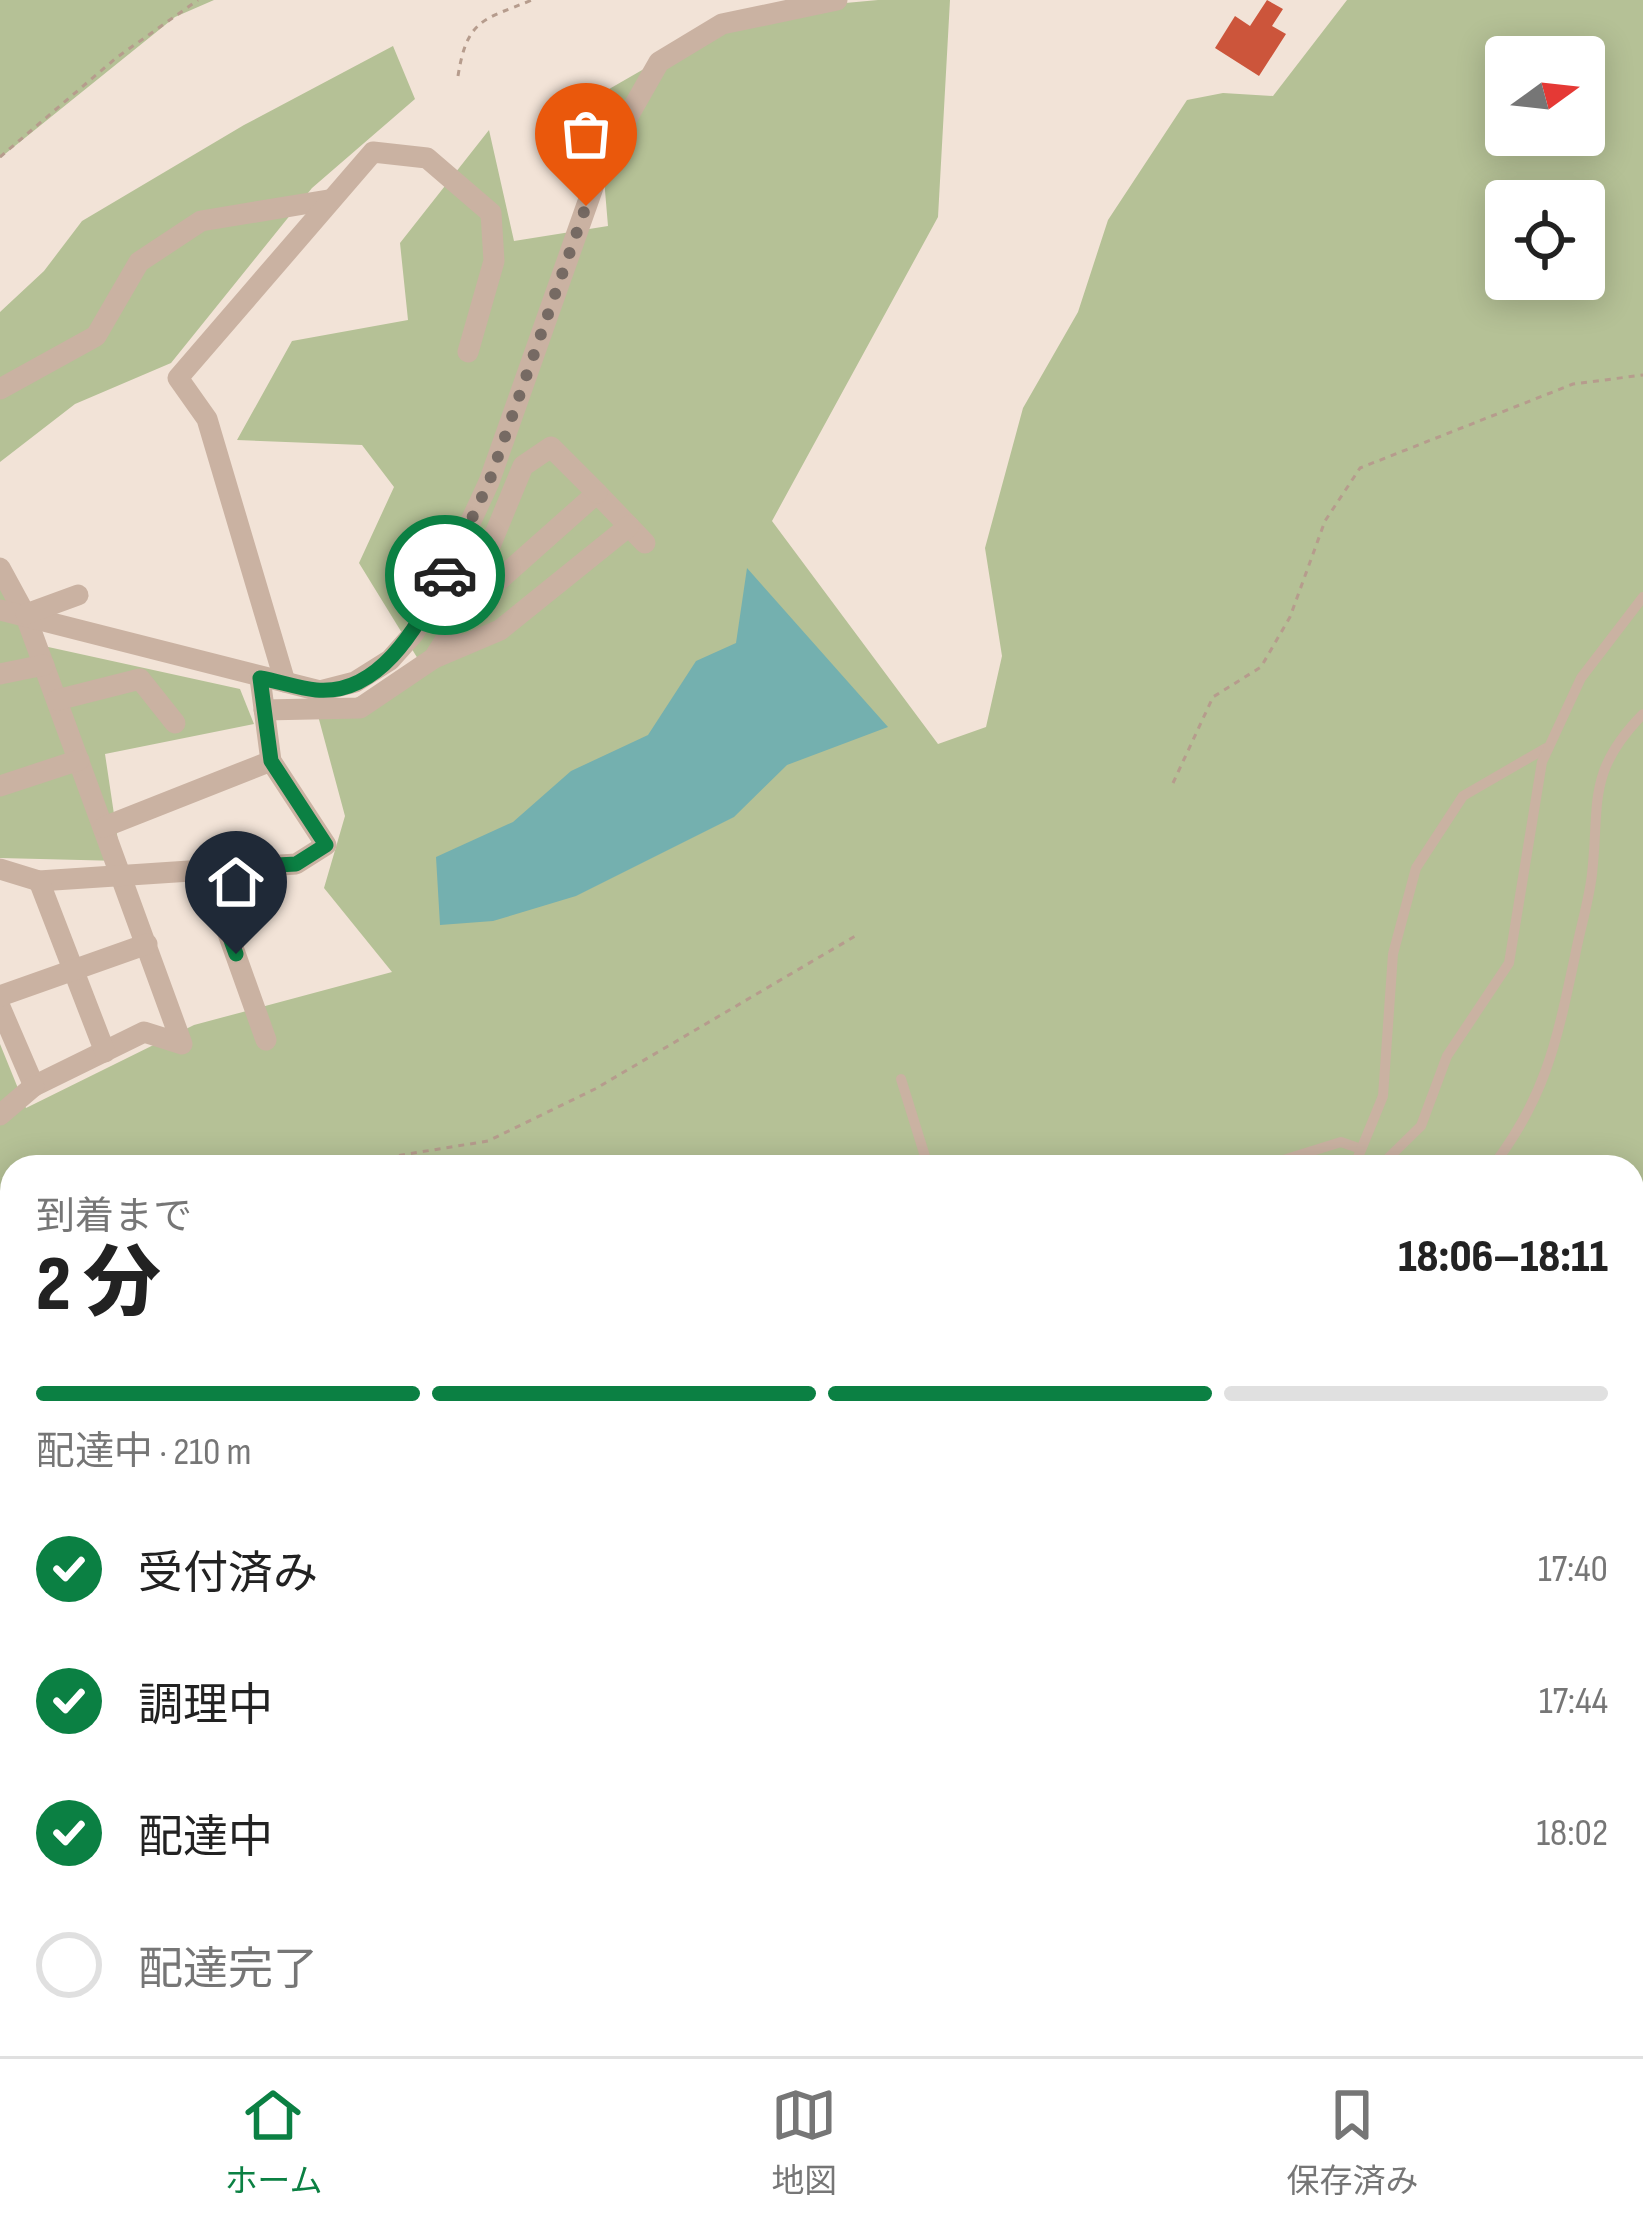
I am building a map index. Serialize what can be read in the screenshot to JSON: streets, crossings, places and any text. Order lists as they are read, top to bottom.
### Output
{
  "north": "right",
  "page": {
    "heading": ["2 分", "到着まで", "18:06–18:11"],
    "bar": "配達中 · 210 m",
    "list": [
      ["受付済み", "17:40"],
      ["調理中", "17:44"],
      ["配達中", "18:02"],
      "配達完了"
    ],
    "tabs": ["ホーム", "地図", "保存済み"]
  }
}
